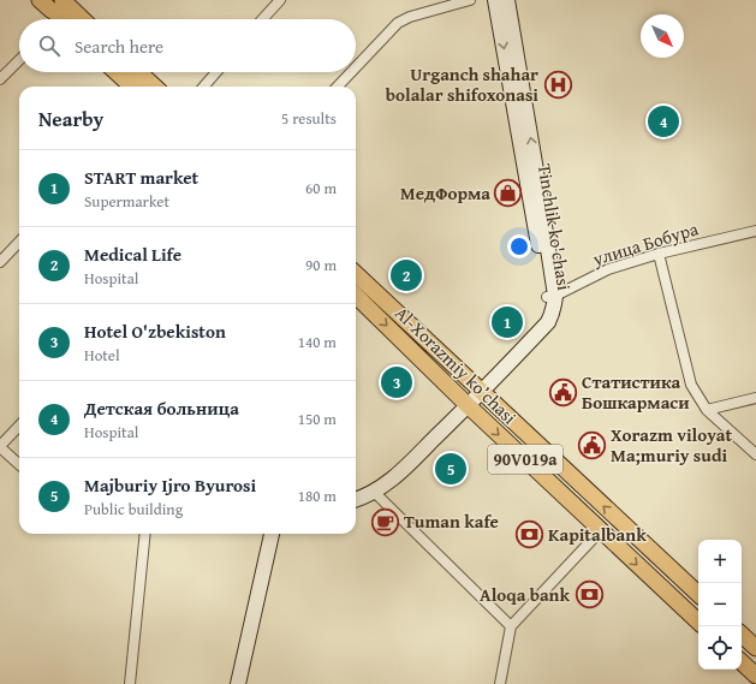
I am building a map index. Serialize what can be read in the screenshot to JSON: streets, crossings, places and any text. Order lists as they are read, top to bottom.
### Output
{
  "streets": {
    "main road": ["Tinchlik ko'chasi", "Al-Xorazmiy ko’chasi", "90V019a"],
    "street": ["улица Бобура"]
  },
  "crossings": [
    ["Tinchlik ko'chasi", "улица Бобура"],
    ["Tinchlik ko'chasi", "Al-Xorazmiy ko’chasi"]
  ],
  "places": {
    "hospital": ["Urganch shahar bolalar shifoxonasi"],
    "shop": ["МедФорма"],
    "public building": ["Статистика Бошкармаси", "Xorazm viloyat Ma;muriy sudi"],
    "cafe": ["Tuman kafe"],
    "bank": ["Kapitalbank", "Aloqa bank"]
  },
  "north": "bottom right",
  "page": {
    "search": "Search here",
    "heading": ["Nearby", "5 results"],
    "pins": [
      "4",
      "2",
      "1",
      "3",
      "5"
    ],
    "list": [
      {
        "mark": "1",
        "name": "START market",
        "note": "Supermarket",
        "value": "60 m"
      },
      {
        "mark": "2",
        "name": "Medical Life",
        "note": "Hospital",
        "value": "90 m"
      },
      {
        "mark": "3",
        "name": "Hotel O'zbekiston",
        "note": "Hotel",
        "value": "140 m"
      },
      {
        "mark": "4",
        "name": "Детская больница",
        "note": "Hospital",
        "value": "150 m"
      },
      {
        "mark": "5",
        "name": "Majburiy Ijro Byurosi",
        "note": "Public building",
        "value": "180 m"
      }
    ],
    "map_buttons": ["+", "−"]
  }
}
